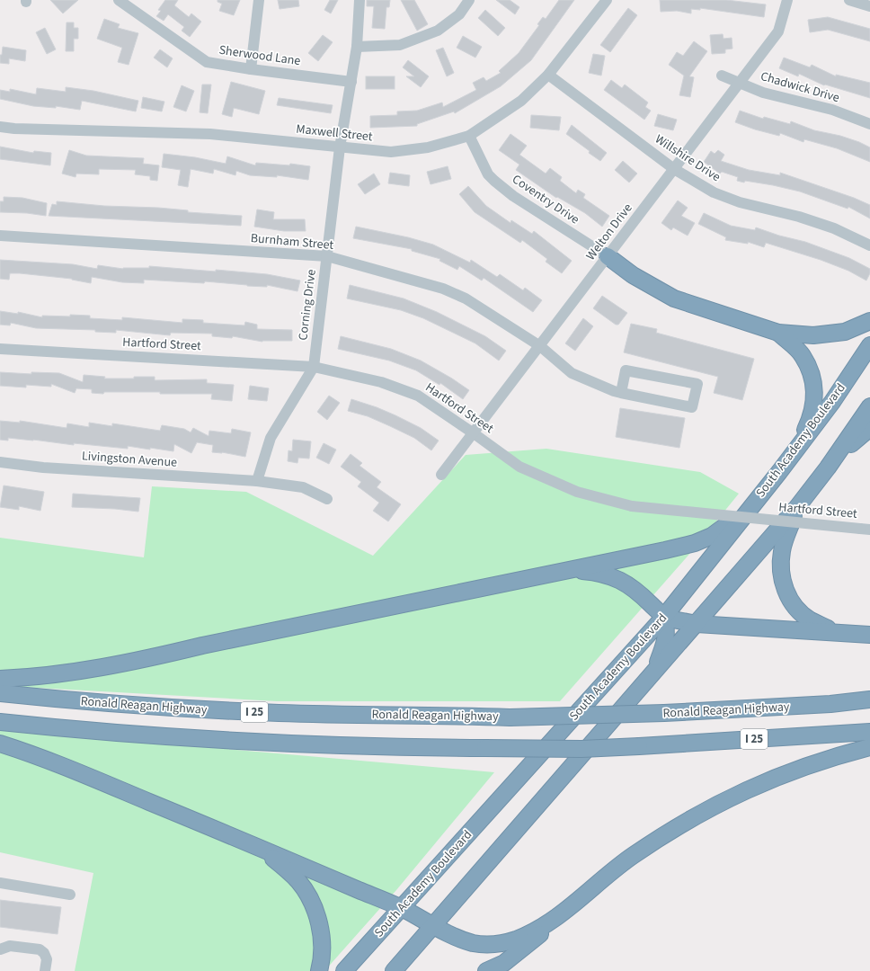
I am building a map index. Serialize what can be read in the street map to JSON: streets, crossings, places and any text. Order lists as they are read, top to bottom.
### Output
{
  "streets": {
    "highway": ["South Academy Boulevard", "Ronald Reagan Highway", "I 25"],
    "street": [
      "Sherwood Lane",
      "Chadwick Drive",
      "Maxwell Street",
      "Willshire Drive",
      "Coventry Drive",
      "Welton Drive",
      "Burnham Street",
      "Corning Drive",
      "Hartford Street",
      "Livingston Avenue"
    ]
  },
  "crossings": [
    ["Sherwood Lane", "Corning Drive"],
    ["Chadwick Drive", "Welton Drive"],
    ["Maxwell Street", "Willshire Drive"],
    ["Maxwell Street", "Coventry Drive"],
    ["Maxwell Street", "Corning Drive"],
    ["Willshire Drive", "Welton Drive"],
    ["Coventry Drive", "Welton Drive"],
    ["Welton Drive", "Burnham Street"],
    ["Welton Drive", "Hartford Street"],
    ["Burnham Street", "Corning Drive"],
    ["Corning Drive", "Hartford Street"],
    ["Corning Drive", "Livingston Avenue"]
  ]
}
